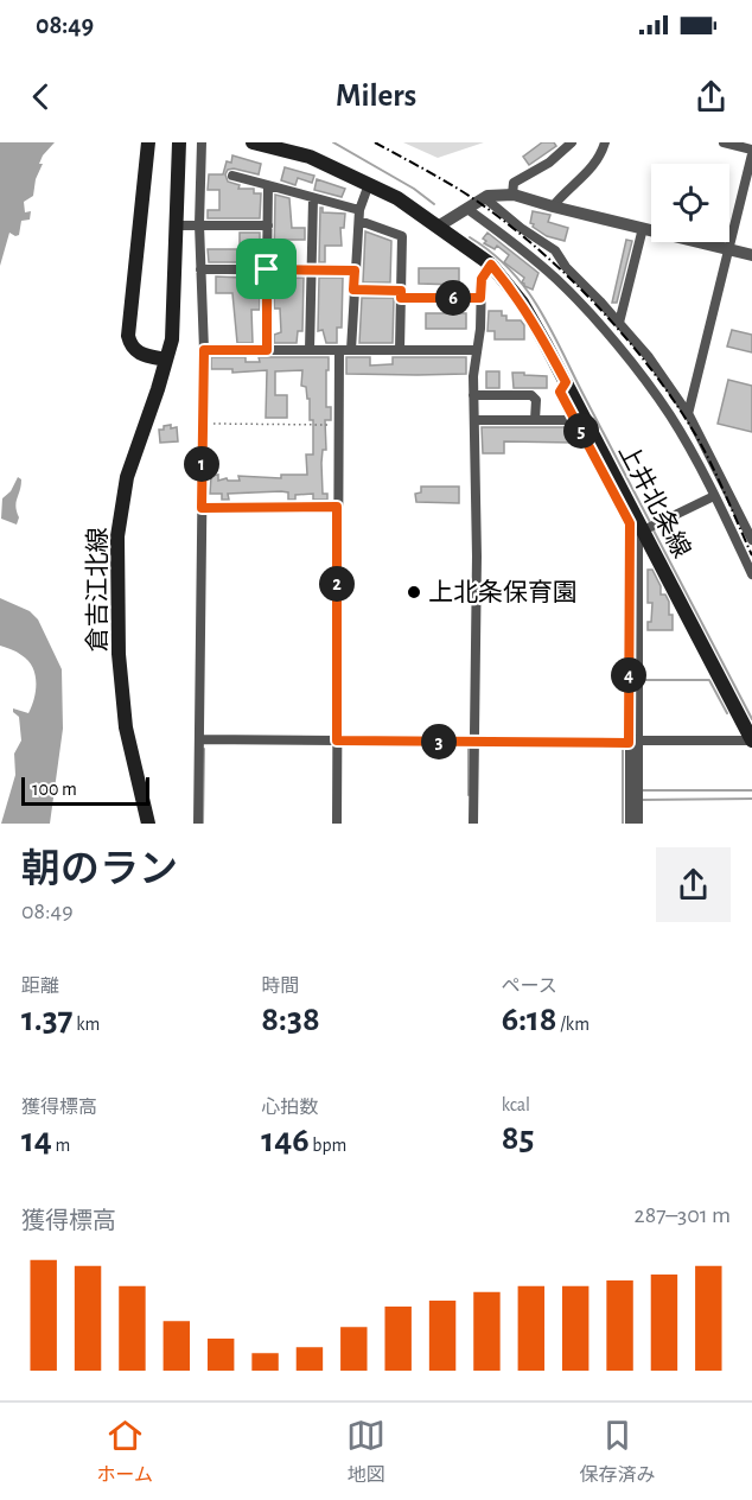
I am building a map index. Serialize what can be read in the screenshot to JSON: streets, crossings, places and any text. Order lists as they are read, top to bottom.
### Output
{
  "streets": {
    "main road": ["上井北条線", "倉吉江北線"]
  },
  "places": ["上北条保育園"],
  "scale_bar": "100 m",
  "page": {
    "status": "08:49",
    "header": "Milers",
    "pins": [
      "6",
      "5",
      "1",
      "2",
      "4",
      "3"
    ],
    "scale": "100 m",
    "heading": ["朝のラン", "08:49"],
    "stats": [
      ["距離", "1.37 km"],
      ["時間", "8:38"],
      ["ペース", "6:18 /km"],
      ["獲得標高", "14 m"],
      ["心拍数", "146 bpm"],
      ["kcal", "85"]
    ],
    "chart": ["獲得標高", "287–301 m"],
    "tabs": ["ホーム", "地図", "保存済み"]
  }
}
